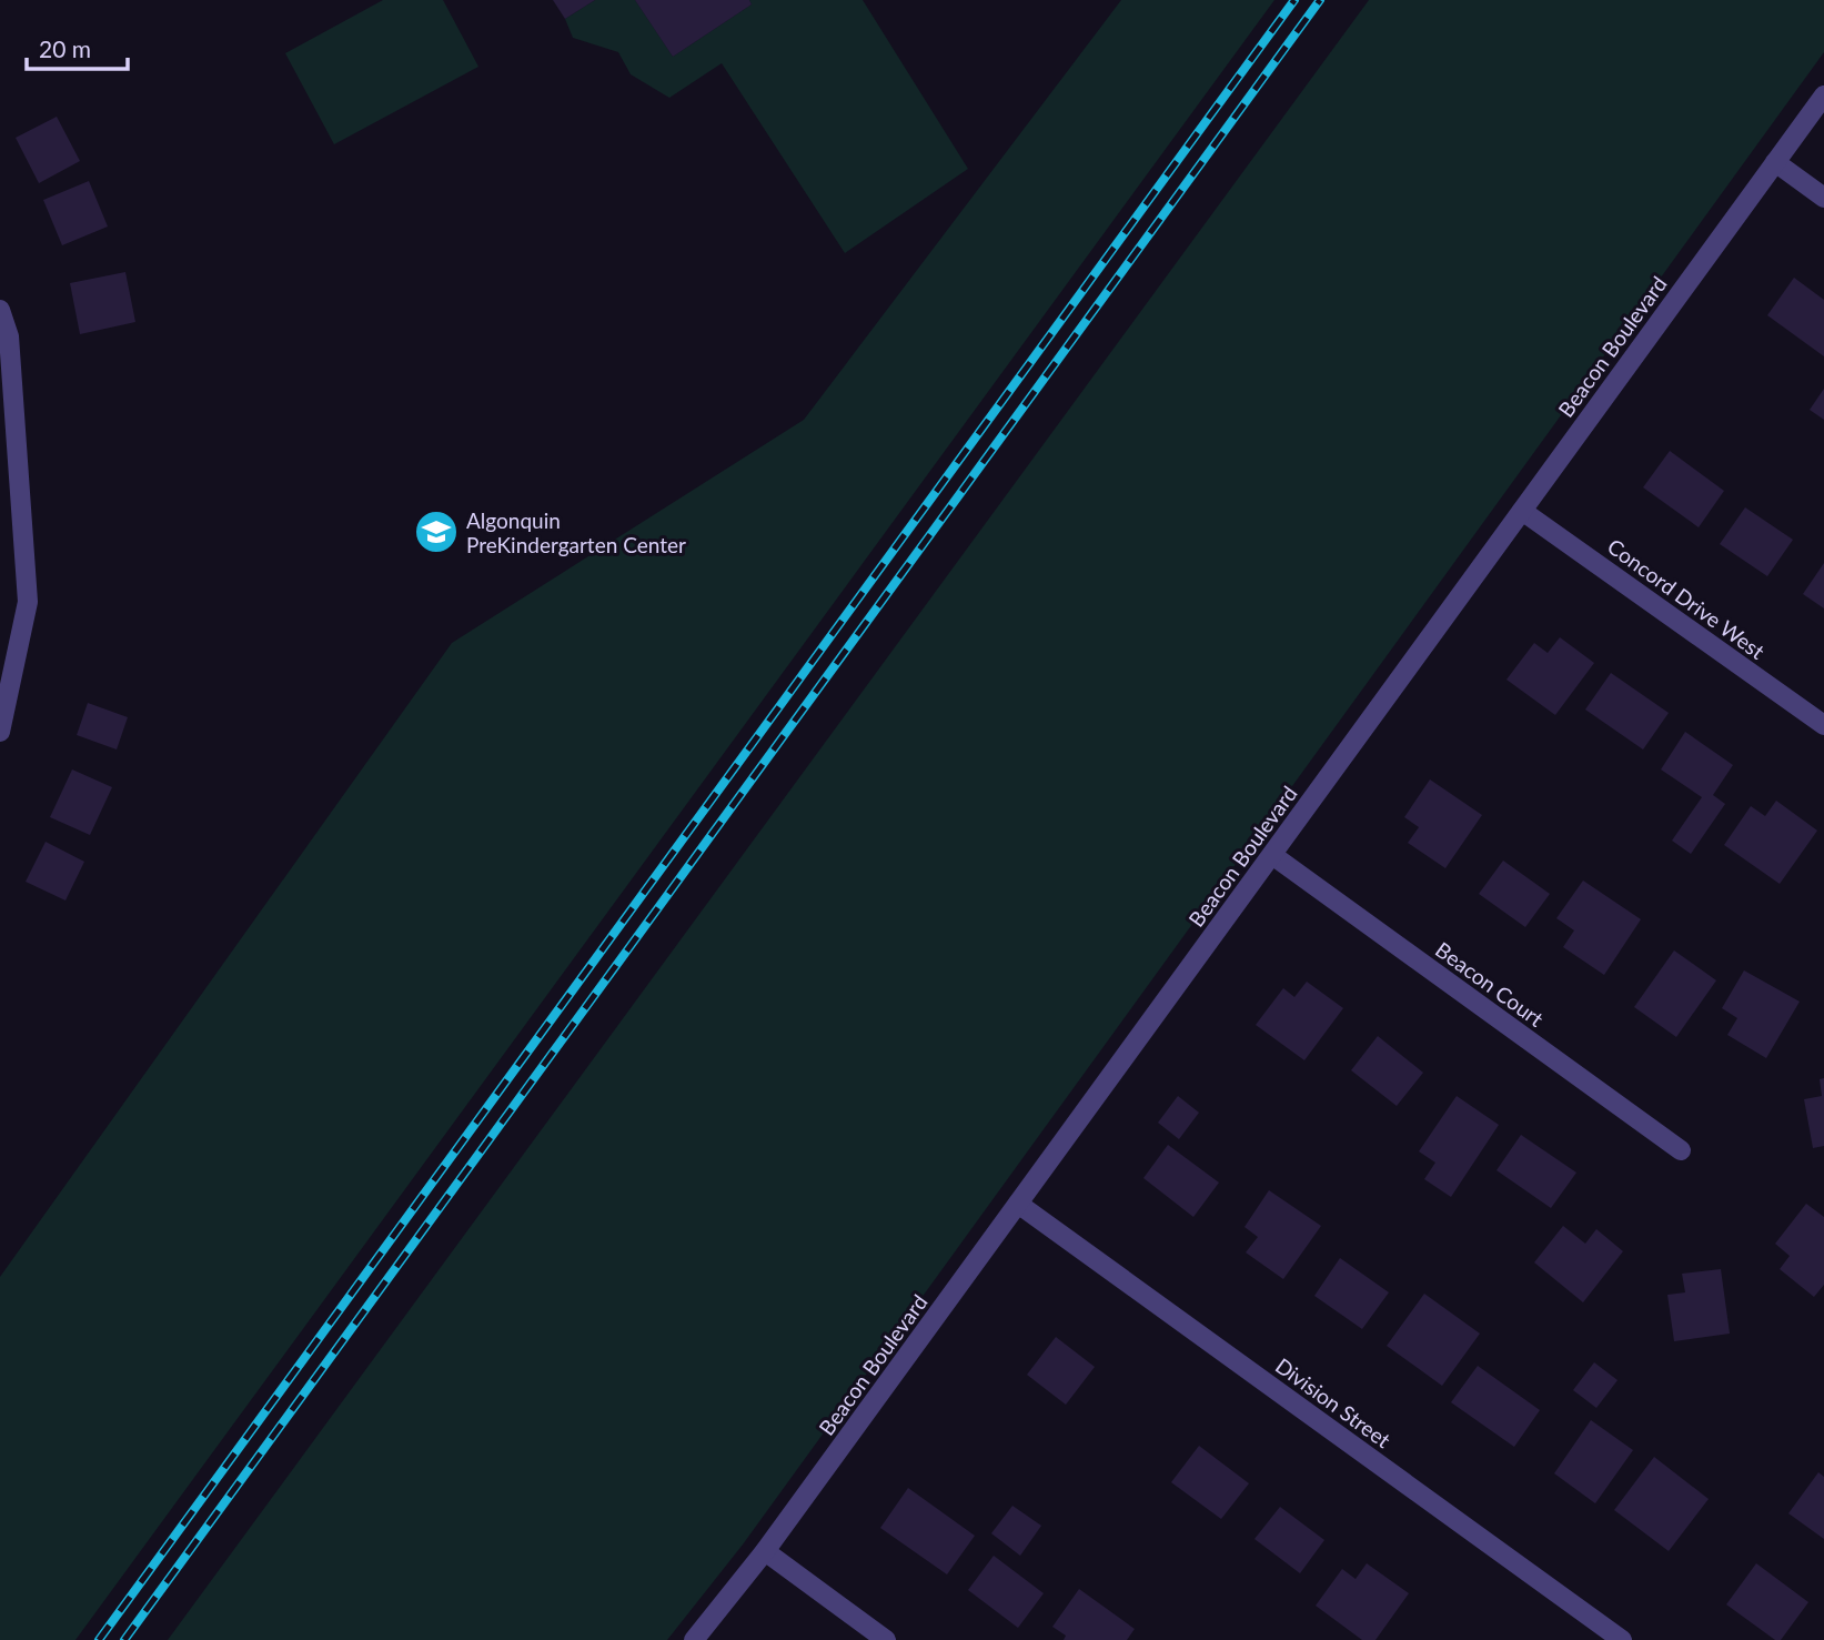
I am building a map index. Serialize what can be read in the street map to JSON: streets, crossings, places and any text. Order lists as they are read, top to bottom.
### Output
{
  "streets": {
    "street": [
      "Beacon Boulevard",
      "Concord Drive West",
      "Beacon Court",
      "Division Street"
    ]
  },
  "crossings": [
    ["Beacon Boulevard", "Concord Drive West"],
    ["Beacon Boulevard", "Beacon Court"],
    ["Beacon Boulevard", "Division Street"]
  ],
  "places": {
    "school or university": ["Algonquin PreKindergarten Center"]
  },
  "scale_bar": "20 m"
}
